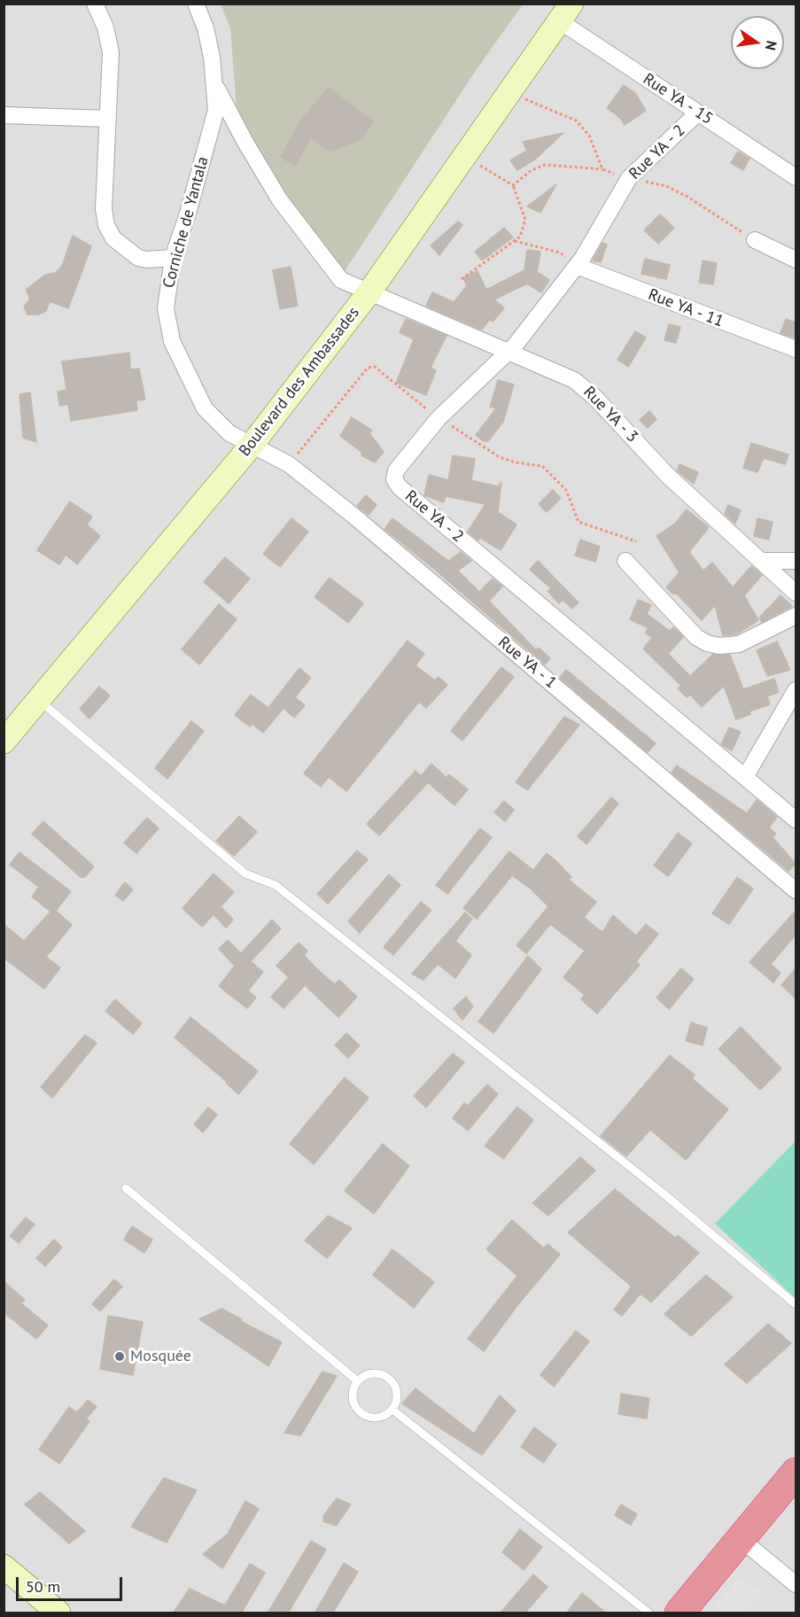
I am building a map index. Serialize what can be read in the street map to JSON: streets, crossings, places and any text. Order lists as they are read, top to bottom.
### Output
{
  "streets": {
    "main road": ["Boulevard des Ambassades"],
    "street": [
      "Rue YA - 15",
      "Rue YA - 2",
      "Corniche de Yantala",
      "Rue YA - 11",
      "Rue YA - 3",
      "Rue YA - 1"
    ]
  },
  "crossings": [
    ["Rue YA - 15", "Rue YA - 2"],
    ["Rue YA - 15", "Boulevard des Ambassades"],
    ["Rue YA - 2", "Rue YA - 11"],
    ["Rue YA - 2", "Rue YA - 3"],
    ["Corniche de Yantala", "Boulevard des Ambassades"],
    ["Corniche de Yantala", "Rue YA - 3"],
    ["Corniche de Yantala", "Rue YA - 1"],
    ["Boulevard des Ambassades", "Rue YA - 3"],
    ["Boulevard des Ambassades", "Rue YA - 1"]
  ],
  "places": ["Mosquée"],
  "scale_bar": "50 m",
  "north": "right"
}
